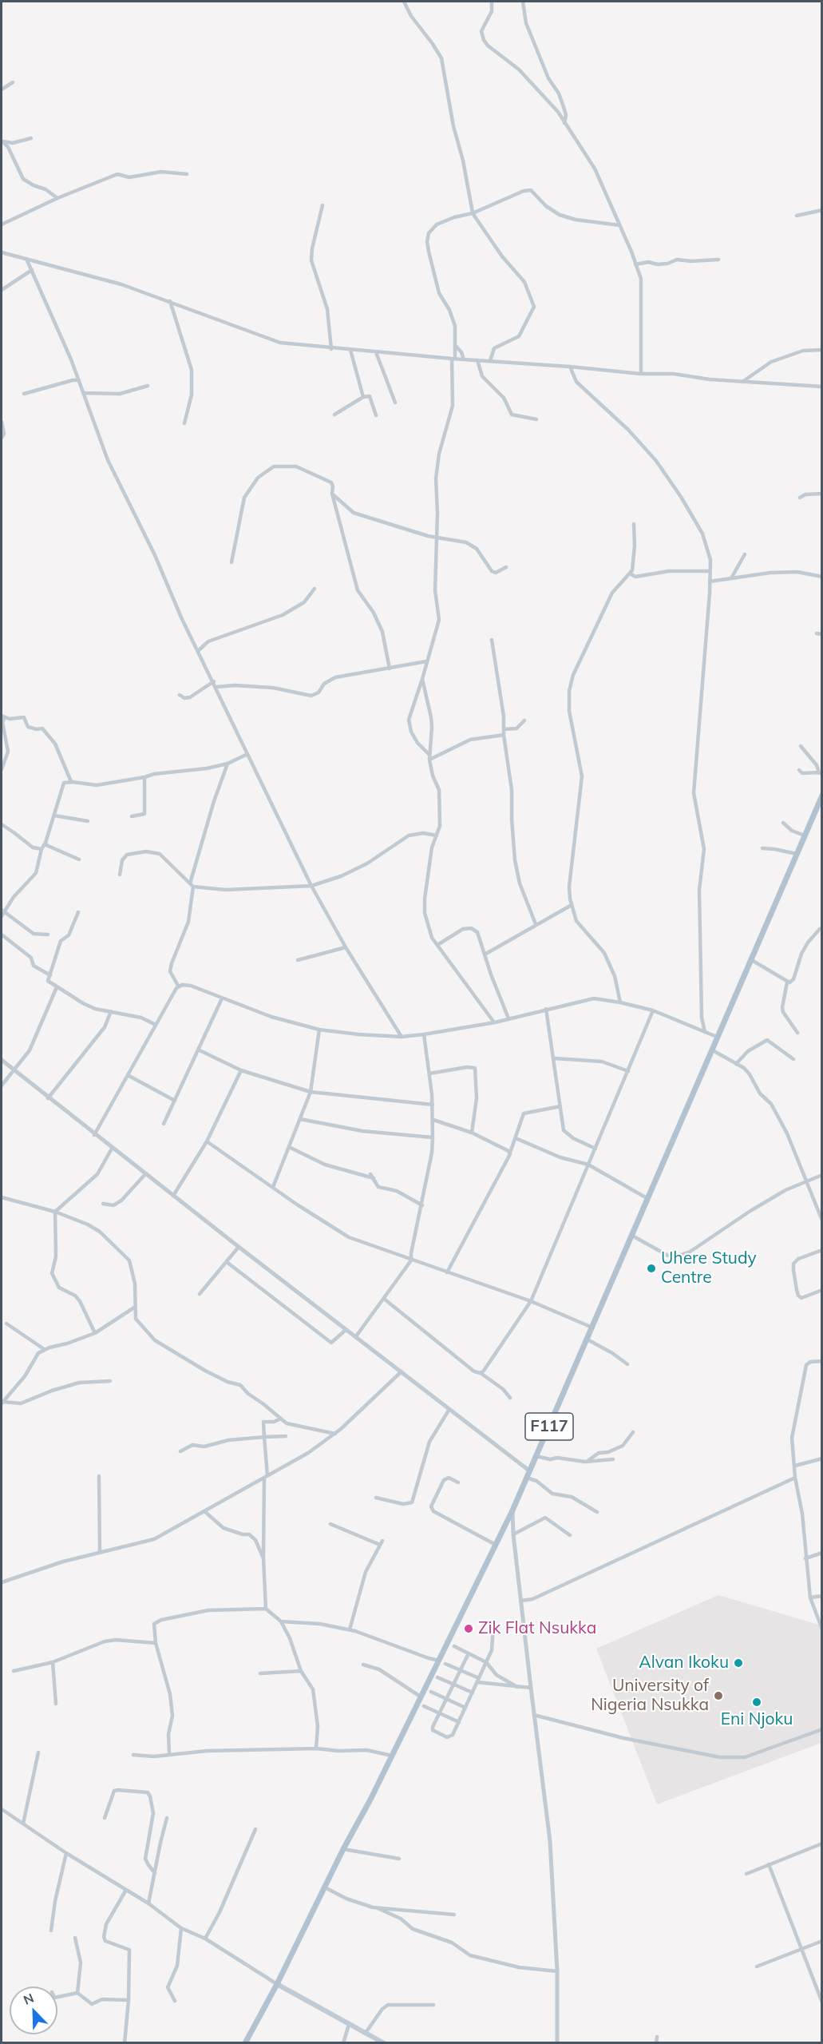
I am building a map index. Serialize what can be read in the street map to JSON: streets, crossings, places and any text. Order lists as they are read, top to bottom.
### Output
{
  "streets": {
    "main road": ["F117"]
  },
  "places": [
    "Uhere Study Centre",
    "Zik Flat Nsukka",
    "Alvan Ikoku",
    "University of Nigeria Nsukka",
    "Eni Njoku"
  ],
  "north": "top left"
}
